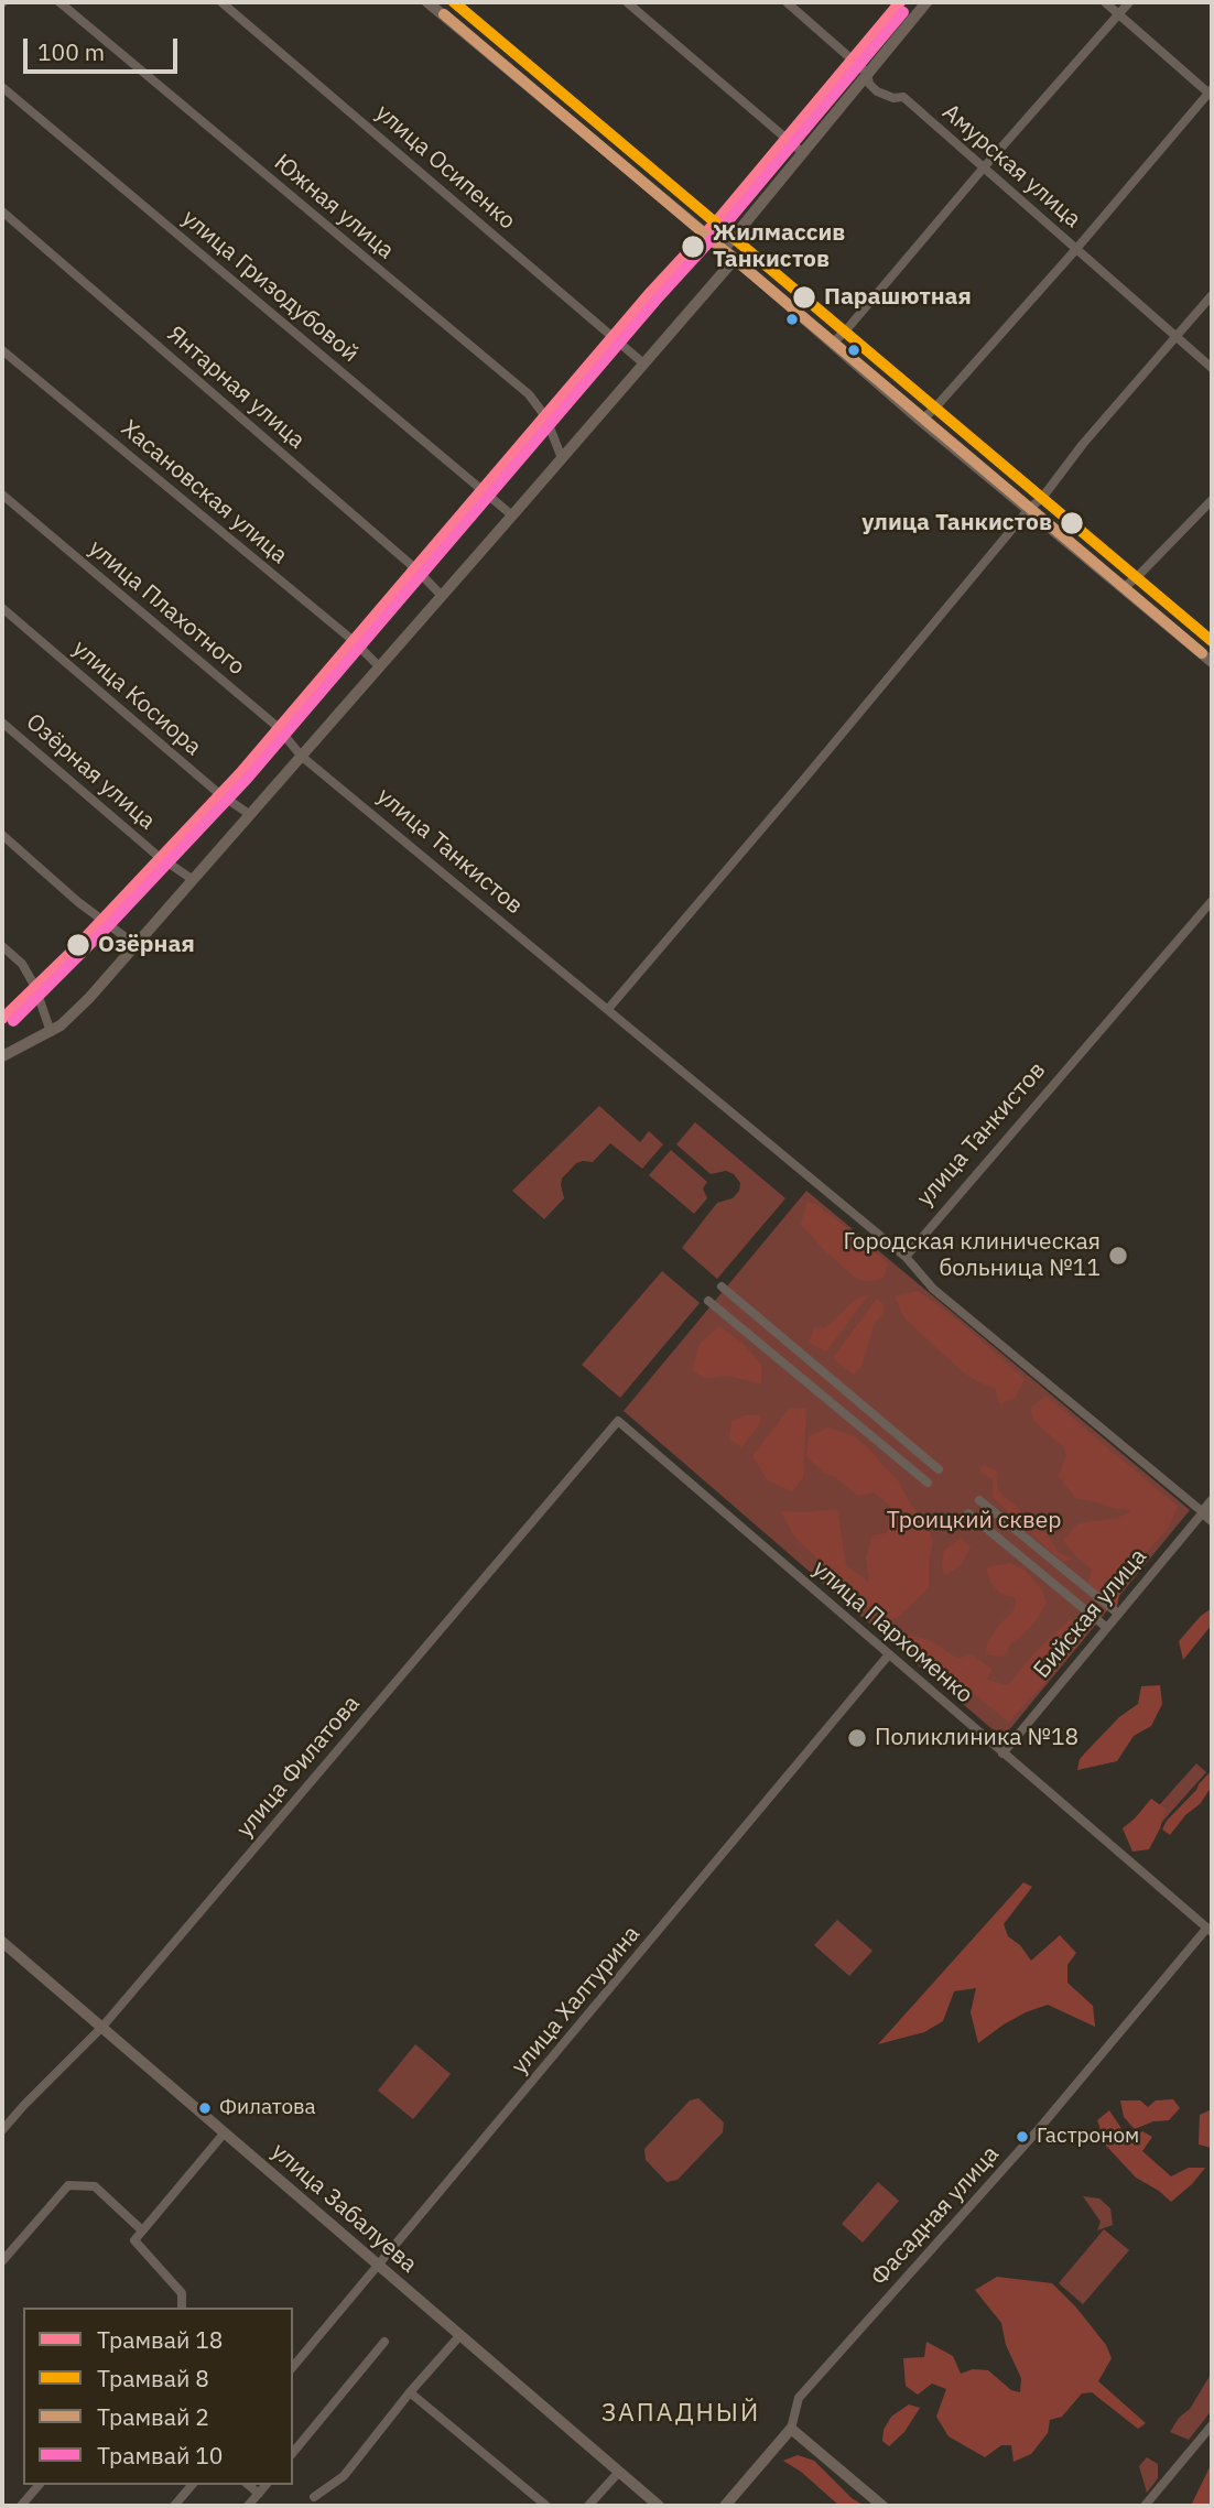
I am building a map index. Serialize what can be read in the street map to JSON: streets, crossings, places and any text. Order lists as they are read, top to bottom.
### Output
{
  "streets": {
    "street": [
      "Амурская улица",
      "улица Осипенко",
      "Южная улица",
      "улица Гризодубовой",
      "Янтарная улица",
      "Хасановская улица",
      "улица Плахотного",
      "улица Косиора",
      "Озёрная улица",
      "улица Танкистов",
      "Бийская улица",
      "улица Пархоменко",
      "улица Филатова",
      "улица Халтурина",
      "улица Забалуева",
      "Фасадная улица"
    ]
  },
  "crossings": [
    ["улица Плахотного", "улица Танкистов"],
    ["улица Танкистов", "Бийская улица"],
    ["Бийская улица", "улица Пархоменко"],
    ["улица Пархоменко", "улица Филатова"],
    ["улица Пархоменко", "улица Халтурина"],
    ["улица Пархоменко", "Фасадная улица"],
    ["улица Филатова", "улица Забалуева"],
    ["улица Халтурина", "улица Забалуева"]
  ],
  "districts": ["ЗАПАДНЫЙ"],
  "parks": ["Троицкий сквер"],
  "places": [
    "Жилмассив Танкистов",
    "Парашютная",
    "улица Танкистов",
    "Озёрная",
    "Городская клиническая больница №11",
    "Поликлиника №18",
    "Филатова",
    "Гастроном"
  ],
  "lines": [
    "tram line 18",
    "tram line 8",
    "tram line 10",
    "tram line 2"
  ],
  "legend": [
    "Трамвай 18",
    "Трамвай 8",
    "Трамвай 2",
    "Трамвай 10"
  ],
  "scale_bar": "100 m"
}
